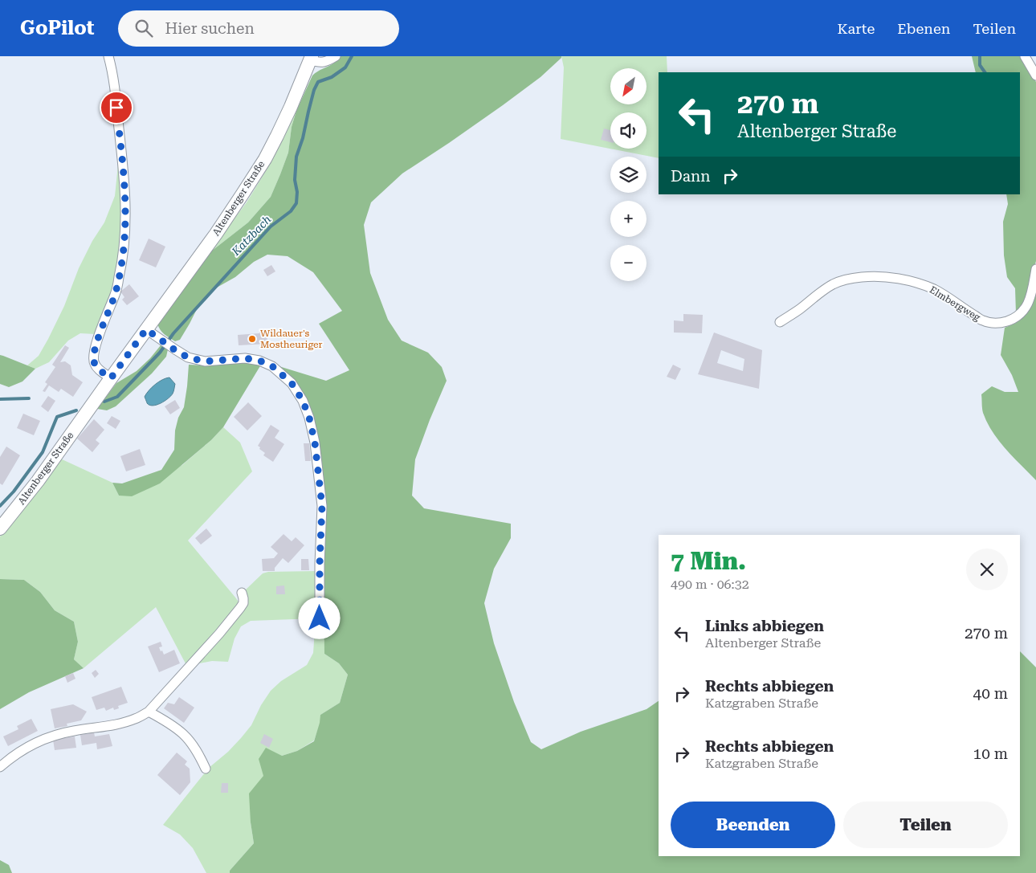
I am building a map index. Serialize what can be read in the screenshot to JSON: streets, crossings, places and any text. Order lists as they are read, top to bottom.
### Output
{
  "streets": {
    "street": ["Altenberger Straße", "Elmbergweg"]
  },
  "water": ["Katzbach"],
  "places": ["Wildauer's Mostheuriger"],
  "north": "bottom left",
  "page": {
    "header": "GoPilot",
    "search": "Hier suchen",
    "nav": ["Karte", "Ebenen", "Teilen"],
    "map_buttons": ["+", "−"],
    "turn": ["270 m", "Altenberger Straße"],
    "then": "Dann",
    "heading": ["7 Min.", "490 m · 06:32"],
    "list": [
      {
        "name": "Links abbiegen",
        "note": "Altenberger Straße",
        "value": "270 m"
      },
      {
        "name": "Rechts abbiegen",
        "note": "Katzgraben Straße",
        "value": "40 m"
      },
      {
        "name": "Rechts abbiegen",
        "note": "Katzgraben Straße",
        "value": "10 m"
      }
    ],
    "buttons": ["Beenden", "Teilen"]
  }
}
